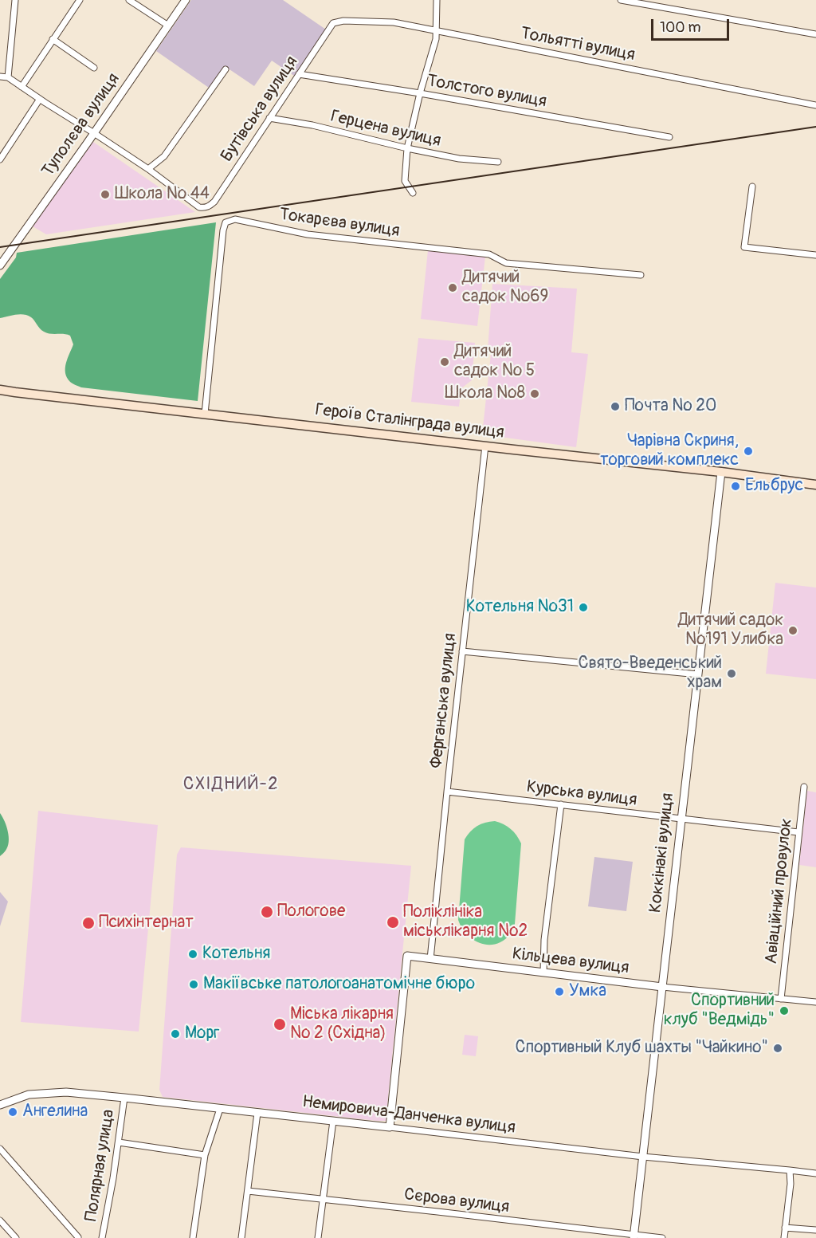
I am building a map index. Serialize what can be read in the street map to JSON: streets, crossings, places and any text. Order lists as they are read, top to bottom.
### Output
{
  "streets": {
    "main road": ["Героїв Сталінграда вулиця"],
    "street": [
      "Тольятті вулиця",
      "Толстого вулиця",
      "Бутівська вулиця",
      "Туполєва вулиця",
      "Герцена вулиця",
      "Токарєва вулиця",
      "Ферганська вулиця",
      "Курська вулиця",
      "Коккінакі вулиця",
      "Авіаційний провулок",
      "Кільцева вулиця",
      "Немировича-Данченка вулиця",
      "Полярная улица",
      "Сєрова вулиця"
    ]
  },
  "crossings": [
    ["Тольятті вулиця", "Бутівська вулиця"],
    ["Толстого вулиця", "Бутівська вулиця"],
    ["Бутівська вулиця", "Герцена вулиця"],
    ["Токарєва вулиця", "Героїв Сталінграда вулиця"],
    ["Героїв Сталінграда вулиця", "Ферганська вулиця"],
    ["Героїв Сталінграда вулиця", "Коккінакі вулиця"],
    ["Ферганська вулиця", "Курська вулиця"],
    ["Ферганська вулиця", "Кільцева вулиця"],
    ["Курська вулиця", "Коккінакі вулиця"],
    ["Курська вулиця", "Авіаційний провулок"],
    ["Коккінакі вулиця", "Кільцева вулиця"],
    ["Коккінакі вулиця", "Немировича-Данченка вулиця"],
    ["Коккінакі вулиця", "Сєрова вулиця"],
    ["Авіаційний провулок", "Кільцева вулиця"],
    ["Кільцева вулиця", "Немировича-Данченка вулиця"],
    ["Немировича-Данченка вулиця", "Полярная улица"]
  ],
  "districts": ["СХІДНИЙ-2"],
  "places": [
    "Школа № 44",
    "Дитячий садок №69",
    "Дитячий садок № 5",
    "Школа №8",
    "Почта № 20",
    "Чарівна Скриня, торговий комплекс",
    "Ельбрус",
    "Котельня №31",
    "Дитячий садок №191 Улибка",
    "Свято-Введенський храм",
    "Пологове",
    "Поліклініка міськлікарня №2",
    "Психінтернат",
    "Котельня",
    "Макіївське патологоанатомічне бюро",
    "Умка",
    "Спортивний клуб \"Ведмідь\"",
    "Міська лікарня № 2 (Східна)",
    "Морг",
    "Спортивный Клуб шахты \"Чайкино\"",
    "Ангелина"
  ],
  "scale_bar": "100 m"
}
